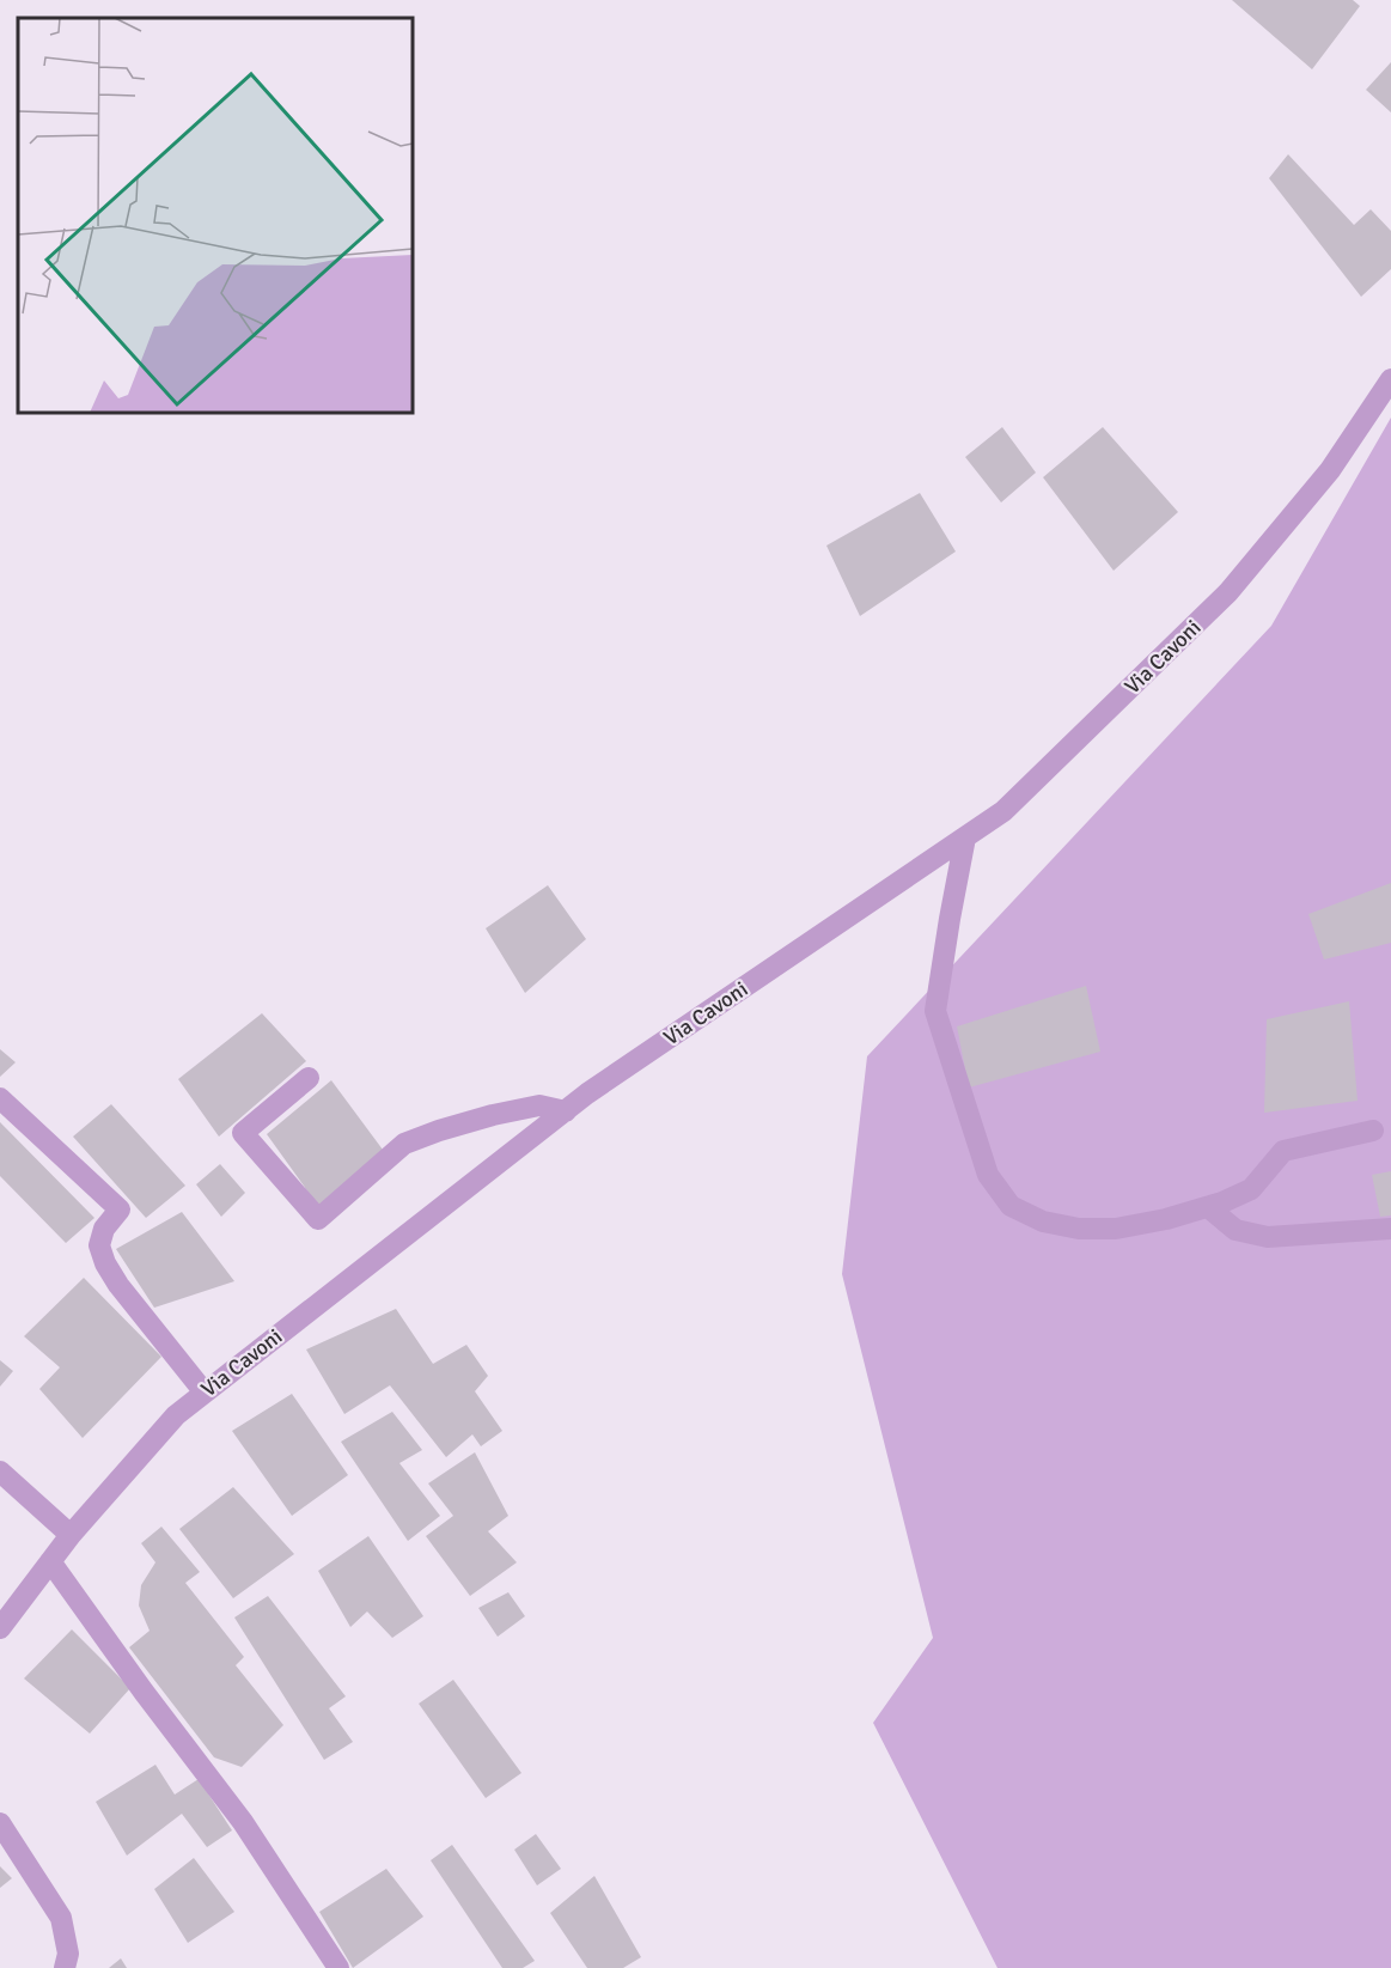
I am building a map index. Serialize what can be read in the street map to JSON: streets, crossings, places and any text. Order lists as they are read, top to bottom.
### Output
{
  "streets": {
    "street": ["Via Cavoni"]
  }
}
